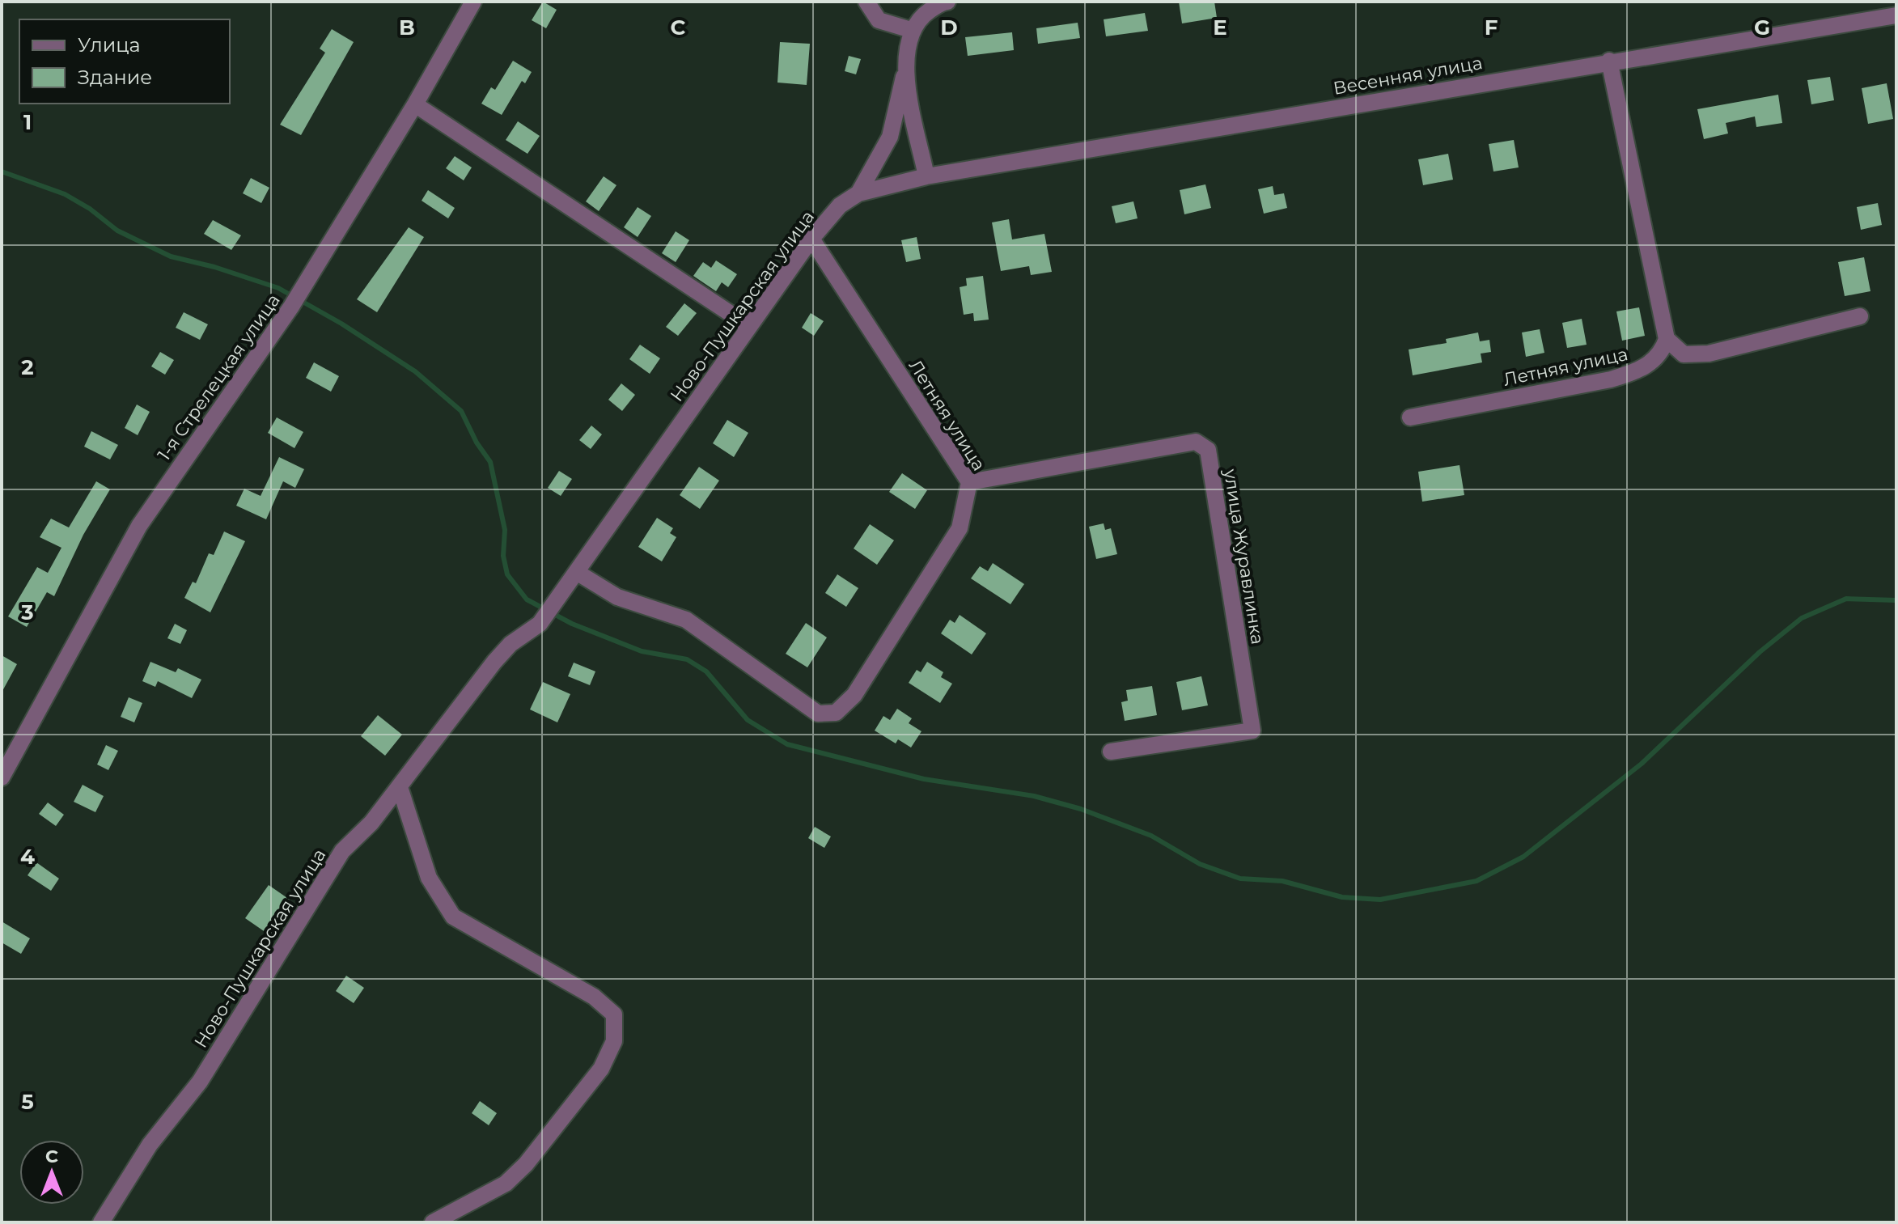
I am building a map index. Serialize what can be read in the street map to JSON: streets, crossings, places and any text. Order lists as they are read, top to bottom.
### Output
{
  "streets": {
    "street": [
      "Весенняя улица",
      "Ново-Пушкарская улица",
      "Летняя улица",
      "1-я Стрелецкая улица",
      "улица Журавлинка"
    ]
  },
  "crossings": [
    ["Весенняя улица", "Ново-Пушкарская улица"],
    ["Ново-Пушкарская улица", "Летняя улица"],
    ["Летняя улица", "улица Журавлинка"]
  ],
  "legend": ["Улица", "Здание"],
  "north": "top",
  "grid": {
    "columns": [
      "B",
      "C",
      "D",
      "E",
      "F",
      "G"
    ],
    "rows": [
      "1",
      "2",
      "3",
      "4",
      "5"
    ]
  }
}
